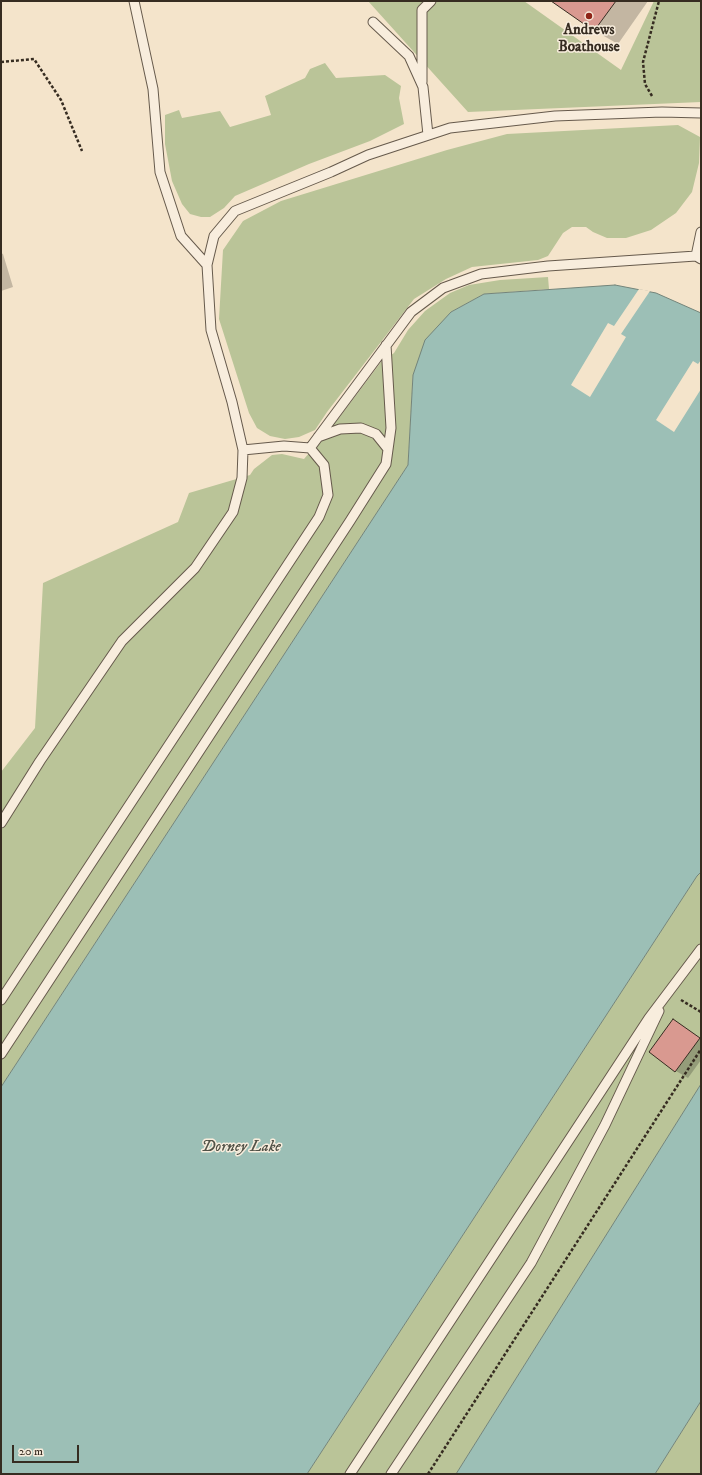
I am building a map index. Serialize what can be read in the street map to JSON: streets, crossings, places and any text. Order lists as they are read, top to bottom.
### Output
{
  "water": ["Dorney Lake"],
  "places": ["Andrews Boathouse"],
  "scale_bar": "20 m"
}
